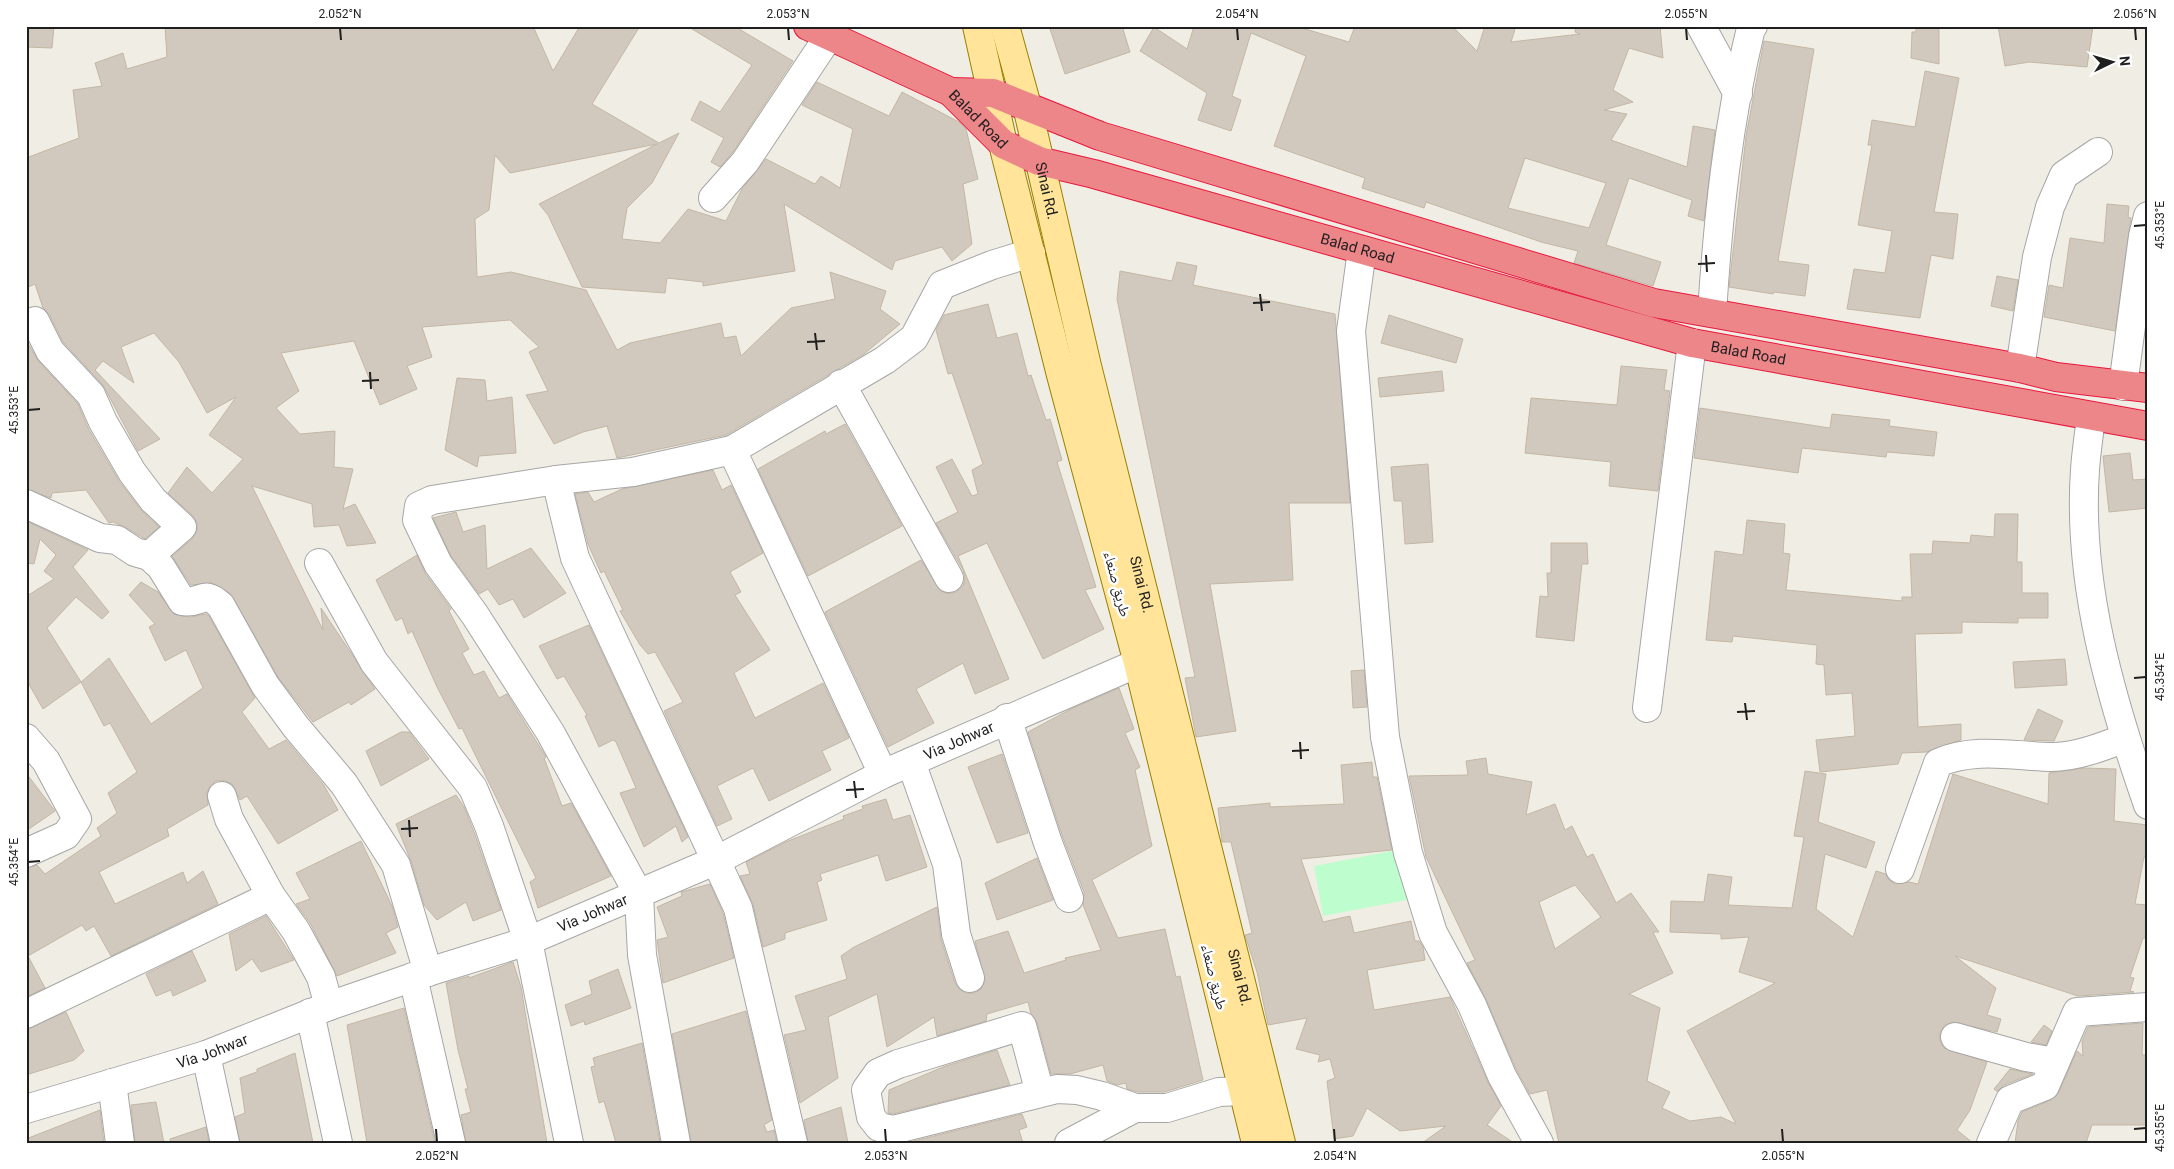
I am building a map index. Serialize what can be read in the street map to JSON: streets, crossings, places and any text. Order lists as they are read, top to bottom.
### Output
{
  "streets": {
    "highway": ["Balad Road"],
    "main road": ["Sinai Rd.", "طريق صنعاء"],
    "street": ["Via Johwar"]
  },
  "crossings": [
    ["Balad Road", "Sinai Rd."],
    ["Balad Road", "طريق صنعاء"],
    ["Sinai Rd.", "طريق صنعاء"],
    ["طريق صنعاء", "Via Johwar"]
  ],
  "north": "right",
  "coordinates": [
    "2.052°N",
    "2.053°N",
    "2.054°N",
    "2.055°N",
    "2.056°N",
    "45.353°E",
    "45.354°E",
    "45.355°E"
  ]
}
